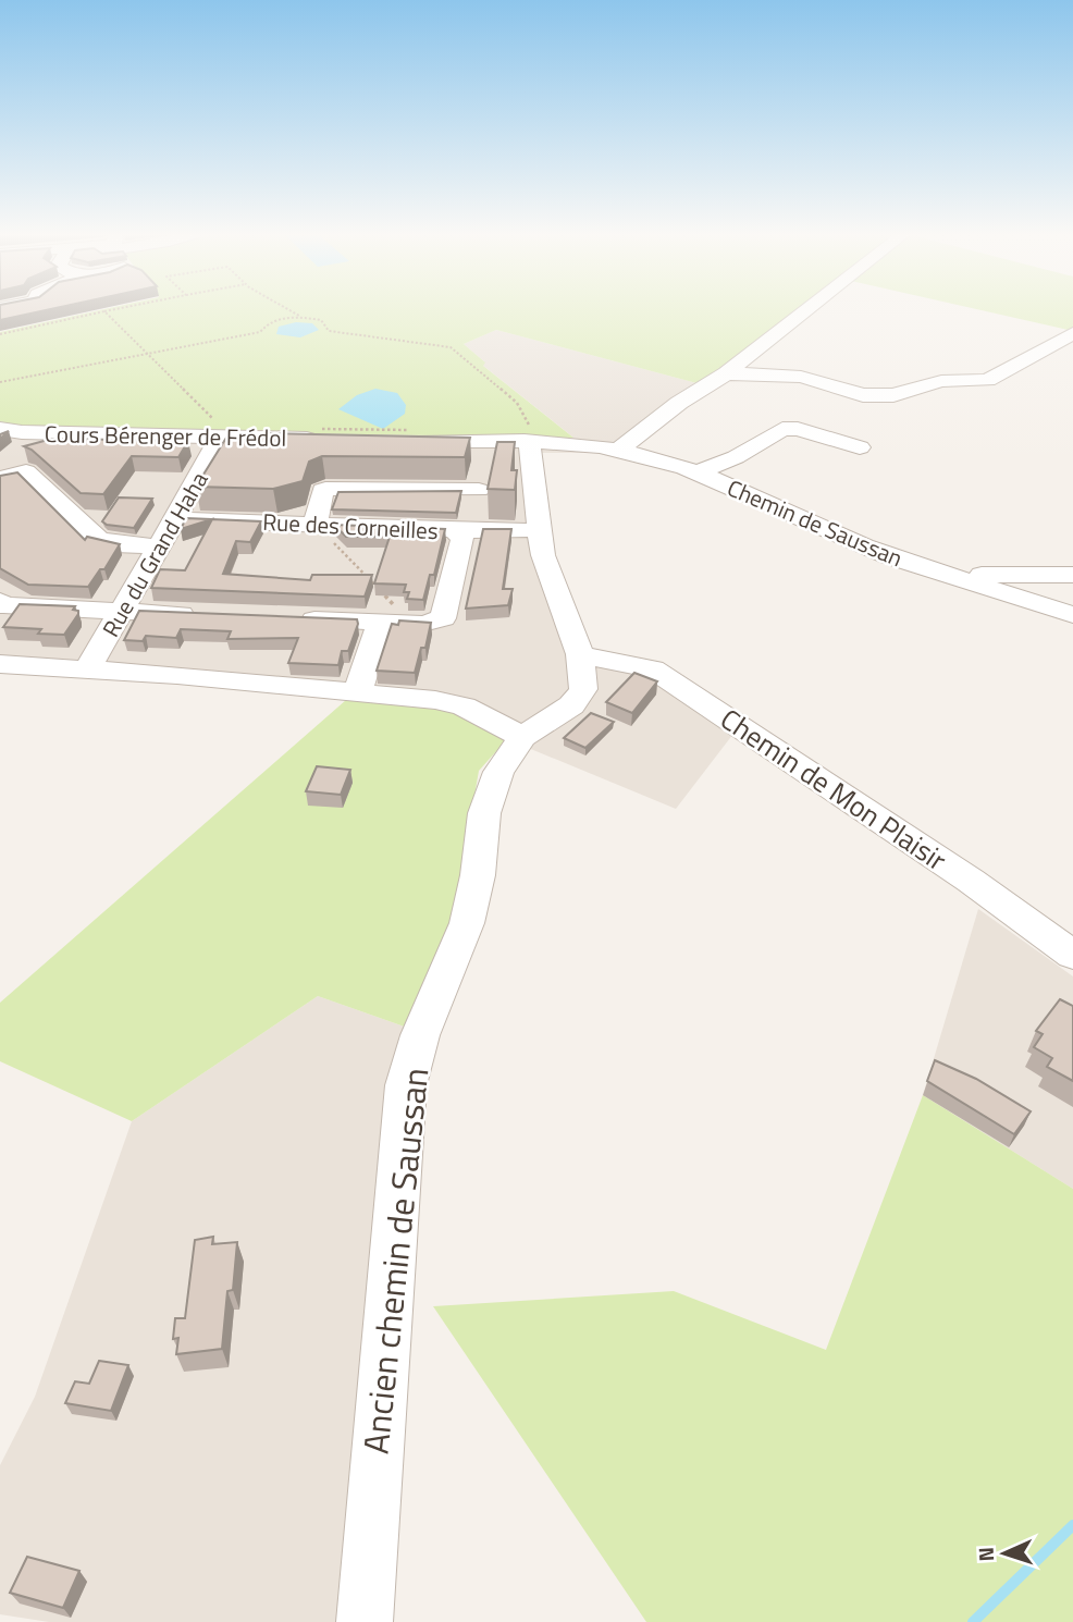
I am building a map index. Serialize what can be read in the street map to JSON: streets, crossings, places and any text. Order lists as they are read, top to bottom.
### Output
{
  "streets": {
    "street": [
      "Cours Bérenger de Frédol",
      "Chemin de Saussan",
      "Rue des Corneilles",
      "Rue du Grand Haha",
      "Chemin de Mon Plaisir",
      "Ancien chemin de Saussan"
    ]
  },
  "crossings": [
    ["Cours Bérenger de Frédol", "Rue du Grand Haha"],
    ["Rue des Corneilles", "Rue du Grand Haha"]
  ],
  "north": "left"
}
